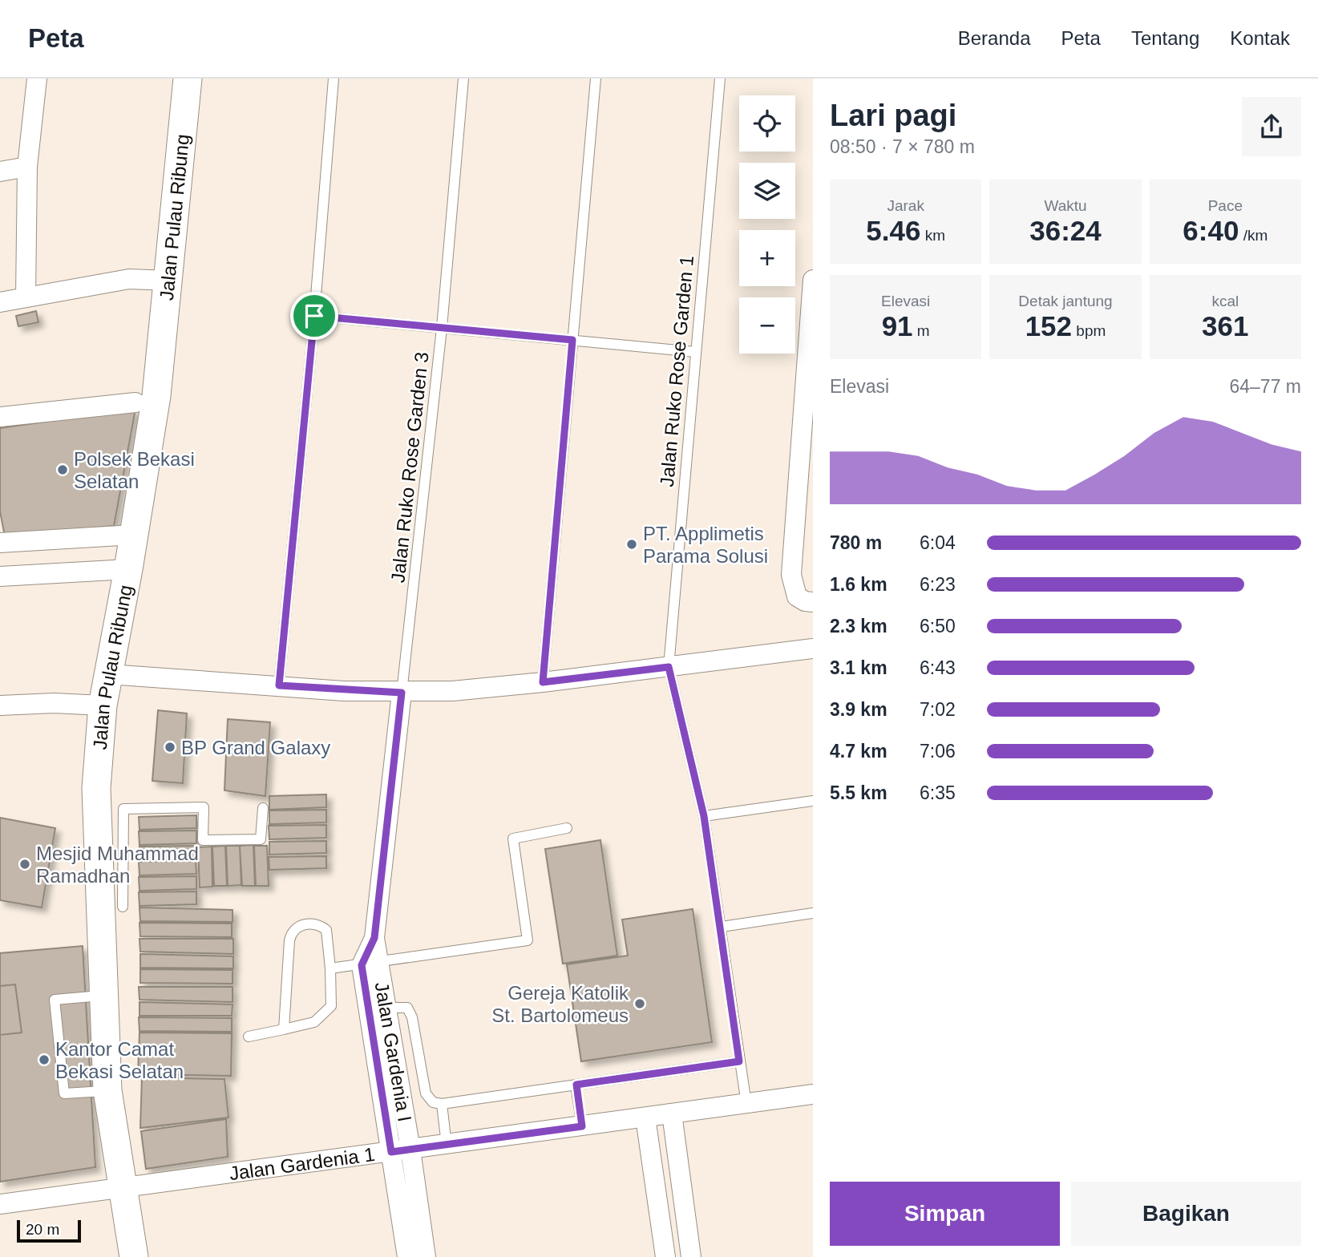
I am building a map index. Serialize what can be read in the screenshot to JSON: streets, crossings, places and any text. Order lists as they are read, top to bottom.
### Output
{
  "streets": {
    "main road": ["Jalan Pulau Ribung"],
    "street": ["Jalan Gardenia I", "Jalan Gardenia 1"],
    "lane": ["Jalan Ruko Rose Garden 1", "Jalan Ruko Rose Garden 3"]
  },
  "crossings": [
    ["Jalan Pulau Ribung", "Jalan Gardenia 1"],
    ["Jalan Ruko Rose Garden 1", "Jalan Gardenia 1"],
    ["Jalan Ruko Rose Garden 3", "Jalan Gardenia I"],
    ["Jalan Gardenia I", "Jalan Gardenia 1"]
  ],
  "places": [
    "Polsek Bekasi Selatan",
    "PT. Applimetis Parama Solusi",
    "BP Grand Galaxy",
    "Mesjid Muhammad Ramadhan",
    "Gereja Katolik St. Bartolomeus",
    "Kantor Camat Bekasi Selatan"
  ],
  "scale_bar": "20 m",
  "page": {
    "header": "Peta",
    "nav": [
      "Beranda",
      "Peta",
      "Tentang",
      "Kontak"
    ],
    "heading": ["Lari pagi", "08:50 · 7 × 780 m"],
    "map_buttons": ["+", "−"],
    "stats": [
      ["Jarak", "5.46 km"],
      ["Waktu", "36:24"],
      ["Pace", "6:40 /km"],
      ["Elevasi", "91 m"],
      ["Detak jantung", "152 bpm"],
      ["kcal", "361"]
    ],
    "chart": ["Elevasi", "64–77 m"],
    "list": [
      {
        "name": "780 m",
        "note": "6:04"
      },
      {
        "name": "1.6 km",
        "note": "6:23"
      },
      {
        "name": "2.3 km",
        "note": "6:50"
      },
      {
        "name": "3.1 km",
        "note": "6:43"
      },
      {
        "name": "3.9 km",
        "note": "7:02"
      },
      {
        "name": "4.7 km",
        "note": "7:06"
      },
      {
        "name": "5.5 km",
        "note": "6:35"
      }
    ],
    "buttons": ["Simpan", "Bagikan"],
    "scale": "20 m"
  }
}
